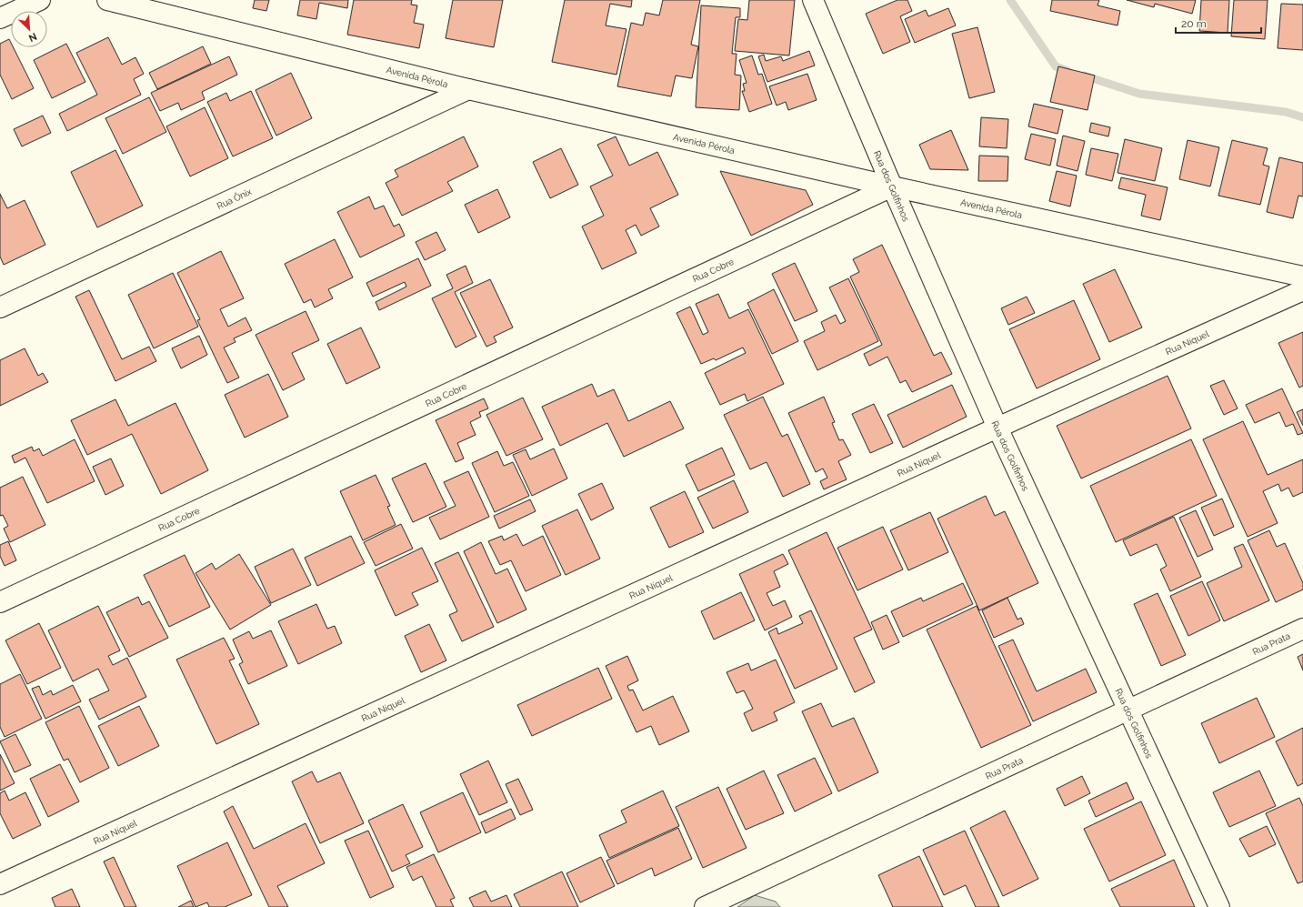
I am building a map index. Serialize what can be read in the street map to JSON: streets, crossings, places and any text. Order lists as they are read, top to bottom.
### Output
{
  "streets": {
    "street": [
      "Avenida Pérola",
      "Rua dos Golfinhos",
      "Rua Ônix",
      "Rua Cobre",
      "Rua Níquel",
      "Rua Prata"
    ]
  },
  "crossings": [
    ["Avenida Pérola", "Rua dos Golfinhos"],
    ["Avenida Pérola", "Rua Ônix"],
    ["Avenida Pérola", "Rua Cobre"],
    ["Rua dos Golfinhos", "Rua Cobre"],
    ["Rua dos Golfinhos", "Rua Níquel"],
    ["Rua dos Golfinhos", "Rua Prata"]
  ],
  "scale_bar": "20 m",
  "north": "bottom right"
}
